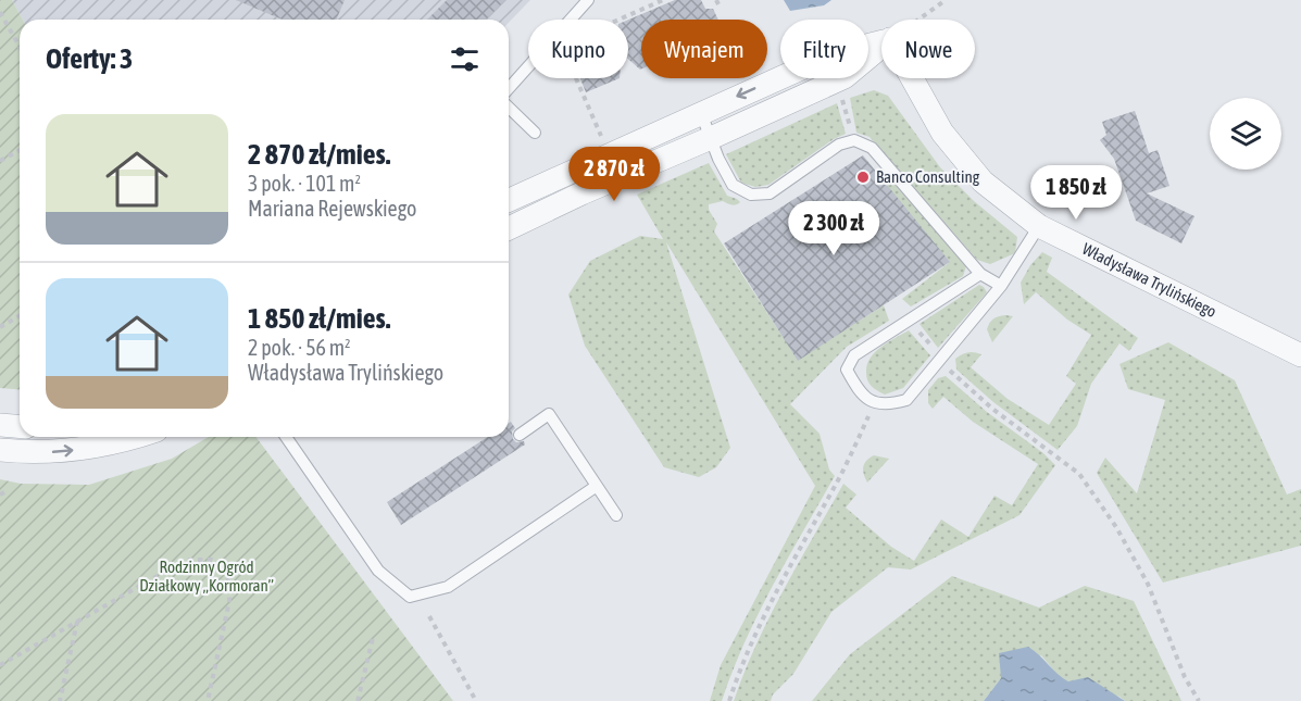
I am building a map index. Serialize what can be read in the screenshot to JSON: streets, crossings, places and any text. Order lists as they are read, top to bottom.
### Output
{
  "streets": {
    "street": ["Władysława Trylińskiego"]
  },
  "parks": ["Rodzinny Ogród Działkowy „Kormoran”"],
  "places": ["Banco Consulting"],
  "page": {
    "chip": [
      "Kupno",
      "Wynajem",
      "Filtry",
      "Nowe"
    ],
    "heading": "Oferty: 3",
    "list": [
      {
        "name": "2 870 zł/mies.",
        "note": "3 pok. · 101 m² · Mariana Rejewskiego"
      },
      {
        "name": "1 850 zł/mies.",
        "note": "2 pok. · 56 m² · Władysława Trylińskiego"
      }
    ],
    "price": ["2 870 zł", "1 850 zł", "2 300 zł"]
  }
}
